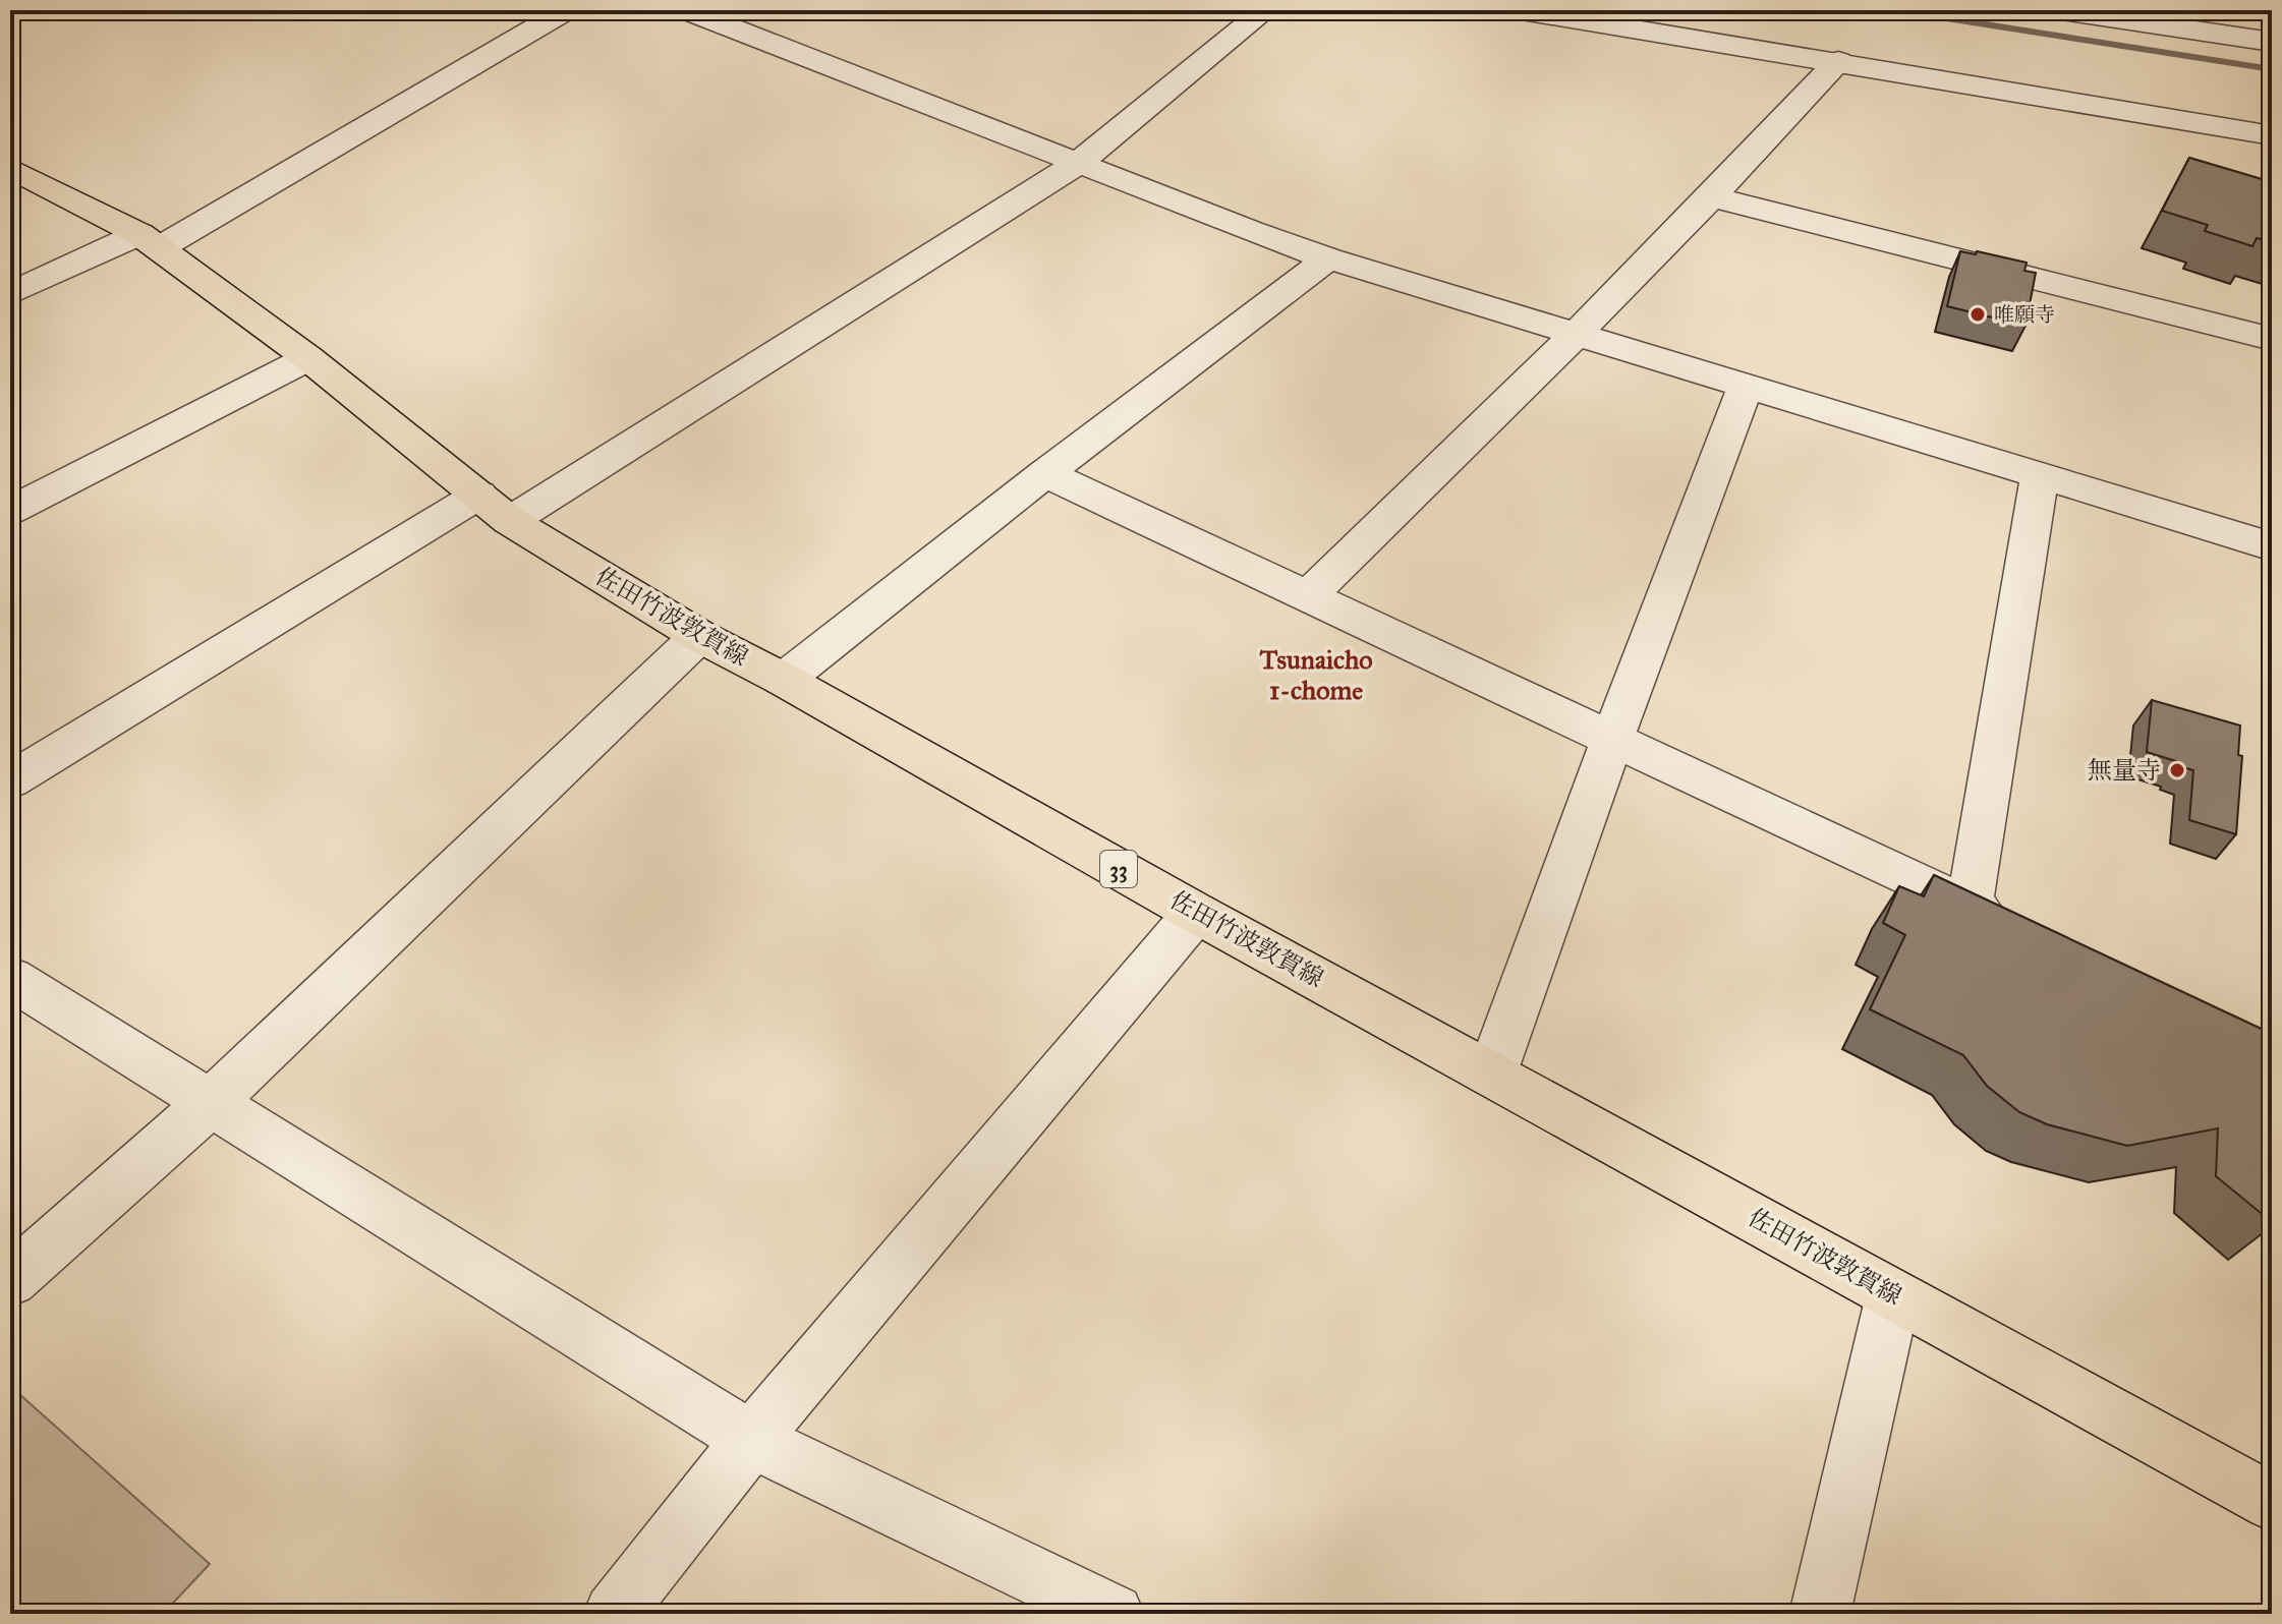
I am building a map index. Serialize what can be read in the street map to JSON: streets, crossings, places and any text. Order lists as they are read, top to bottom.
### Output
{
  "streets": {
    "main road": ["佐田竹波敦賀線", "33"]
  },
  "districts": ["Tsunaicho 1-chome"],
  "places": ["唯願寺", "無量寺"]
}
